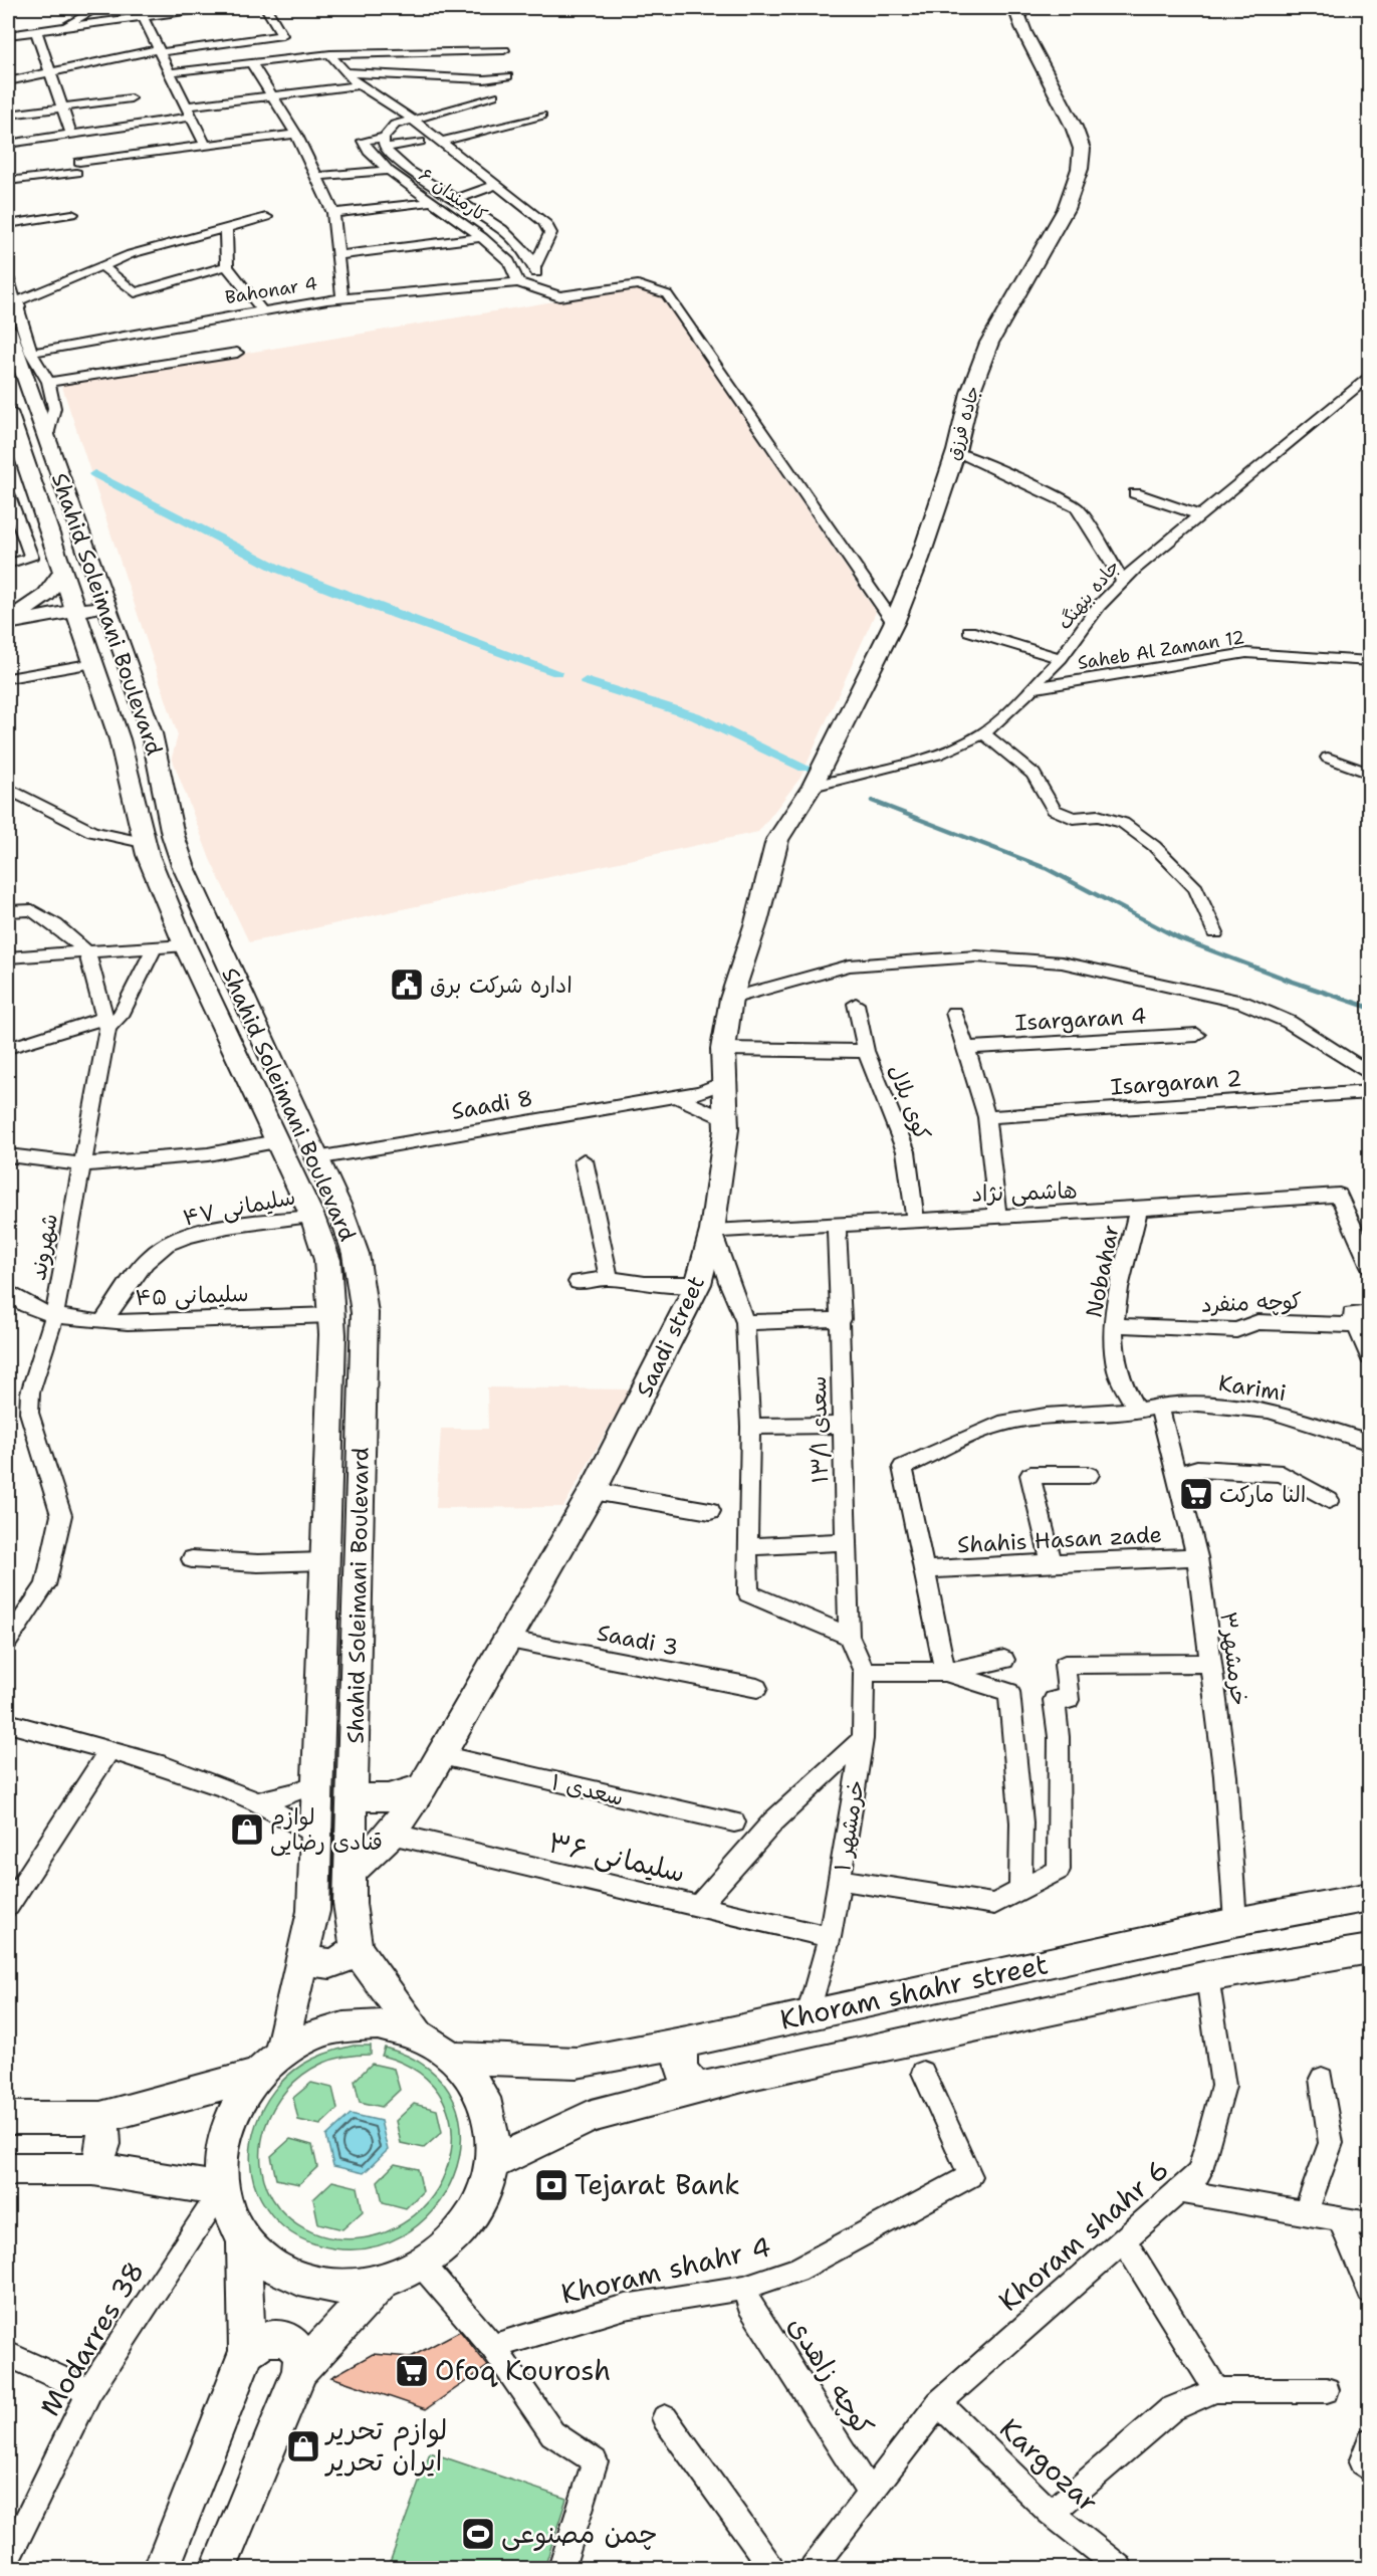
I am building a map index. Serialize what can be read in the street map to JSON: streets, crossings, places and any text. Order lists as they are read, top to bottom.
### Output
{
  "streets": {
    "main road": [
      "جاده فرزق",
      "Shahid Soleimani Boulevard",
      "Saadi street",
      "Khoram shahr street"
    ],
    "street": [
      "کارمندان ۶",
      "Bahonar 4",
      "جاده بنهنگ",
      "Saheb Al Zaman 12",
      "Isargaran 4",
      "Isargaran 2",
      "کوی بلال",
      "Saadi 8",
      "هاشمی نژاد",
      "سلیمانی ۴۷",
      "شهروند",
      "Nobahar",
      "سلیمانی ۴۵",
      "کوچه منفرد",
      "Karimi",
      "سعدی ۱۳/۱",
      "Shahis Hasan zade",
      "Saadi 3",
      "خرمشهر۳",
      "سعدی ۱",
      "خرمشهر ۱",
      "سلیمانی ۳۶",
      "Khoram shahr 6",
      "Khoram shahr 4",
      "Modarres 38",
      "کوچه زاهدی",
      "Kargozar"
    ]
  },
  "crossings": [
    ["کارمندان ۶", "Bahonar 4"],
    ["جاده فرزق", "جاده بنهنگ"],
    ["جاده فرزق", "Saadi street"],
    ["جاده بنهنگ", "Saheb Al Zaman 12"],
    ["Shahid Soleimani Boulevard", "Saadi 8"],
    ["Shahid Soleimani Boulevard", "سلیمانی ۴۷"],
    ["Shahid Soleimani Boulevard", "سلیمانی ۴۵"],
    ["Shahid Soleimani Boulevard", "Saadi street"],
    ["کوی بلال", "هاشمی نژاد"],
    ["Saadi 8", "Saadi street"],
    ["هاشمی نژاد", "Nobahar"],
    ["هاشمی نژاد", "Saadi street"],
    ["هاشمی نژاد", "سعدی ۱۳/۱"],
    ["سلیمانی ۴۷", "سلیمانی ۴۵"],
    ["شهروند", "سلیمانی ۴۵"],
    ["Nobahar", "کوچه منفرد"],
    ["Nobahar", "Karimi"],
    ["Saadi street", "Saadi 3"],
    ["Saadi street", "سعدی ۱"],
    ["Saadi street", "سلیمانی ۳۶"],
    ["Karimi", "Shahis Hasan zade"],
    ["Karimi", "خرمشهر۳"],
    ["سعدی ۱۳/۱", "خرمشهر ۱"],
    ["Shahis Hasan zade", "خرمشهر۳"],
    ["خرمشهر۳", "Khoram shahr street"],
    ["خرمشهر ۱", "سلیمانی ۳۶"],
    ["خرمشهر ۱", "Khoram shahr street"],
    ["Khoram shahr street", "Khoram shahr 6"],
    ["Khoram shahr 6", "کوچه زاهدی"],
    ["Khoram shahr 6", "Kargozar"],
    ["Khoram shahr 4", "کوچه زاهدی"]
  ],
  "places": {
    "public building": ["اداره شرکت برق"],
    "supermarket": ["النا مارکت", "Ofoq Kourosh"],
    "shop": ["لوازم قنادی رضایی", "لوازم تحریر ایران تحریر"],
    "bank": ["Tejarat Bank"],
    "sports": ["چمن مصنوعی"]
  }
}
